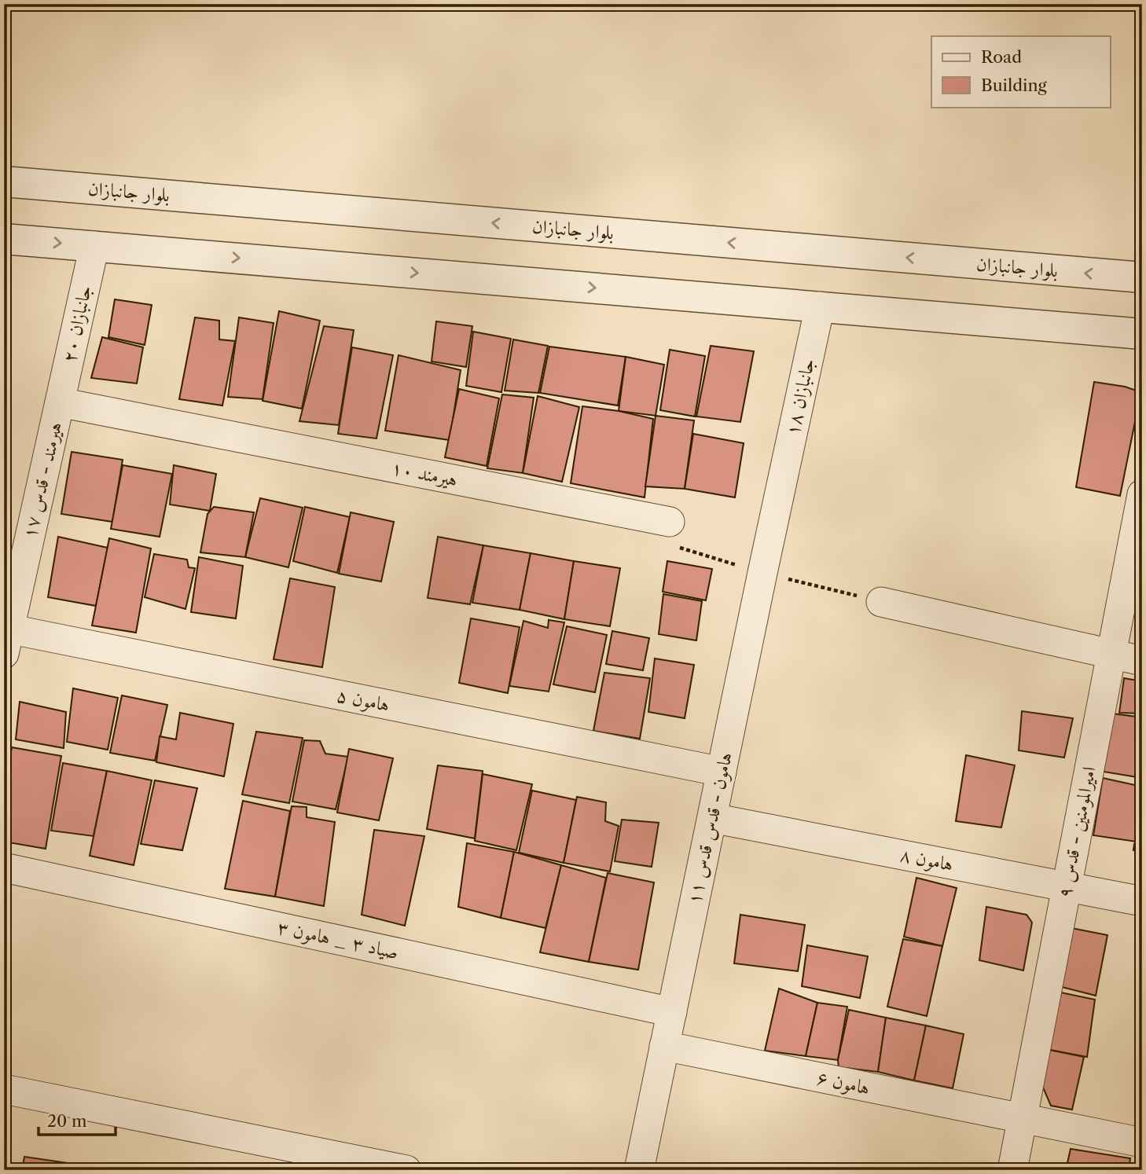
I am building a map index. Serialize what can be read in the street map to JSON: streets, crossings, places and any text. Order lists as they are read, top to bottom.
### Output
{
  "streets": {
    "street": [
      "بلوار جانبازان",
      "جانبازان ۲۰",
      "جانبازان ۱۸",
      "هیرمند ۱۰",
      "هیرمند - قدس ۱۷",
      "هامون ۵",
      "هامون - قدس قدس ۱۱",
      "امیرالمومنین - قدس ۹",
      "هامون ۸",
      "صیاد ۳ _ هامون ۳",
      "هامون ۶"
    ]
  },
  "crossings": [
    ["جانبازان ۲۰", "هیرمند ۱۰"],
    ["جانبازان ۲۰", "هیرمند - قدس ۱۷"],
    ["جانبازان ۱۸", "هامون - قدس قدس ۱۱"],
    ["هیرمند ۱۰", "هیرمند - قدس ۱۷"],
    ["هیرمند - قدس ۱۷", "هامون ۵"],
    ["هامون ۵", "هامون - قدس قدس ۱۱"],
    ["هامون - قدس قدس ۱۱", "هامون ۸"],
    ["هامون - قدس قدس ۱۱", "صیاد ۳ _ هامون ۳"],
    ["هامون - قدس قدس ۱۱", "هامون ۶"],
    ["امیرالمومنین - قدس ۹", "هامون ۸"],
    ["امیرالمومنین - قدس ۹", "هامون ۶"]
  ],
  "legend": ["Road", "Building"],
  "scale_bar": "20 m"
}
